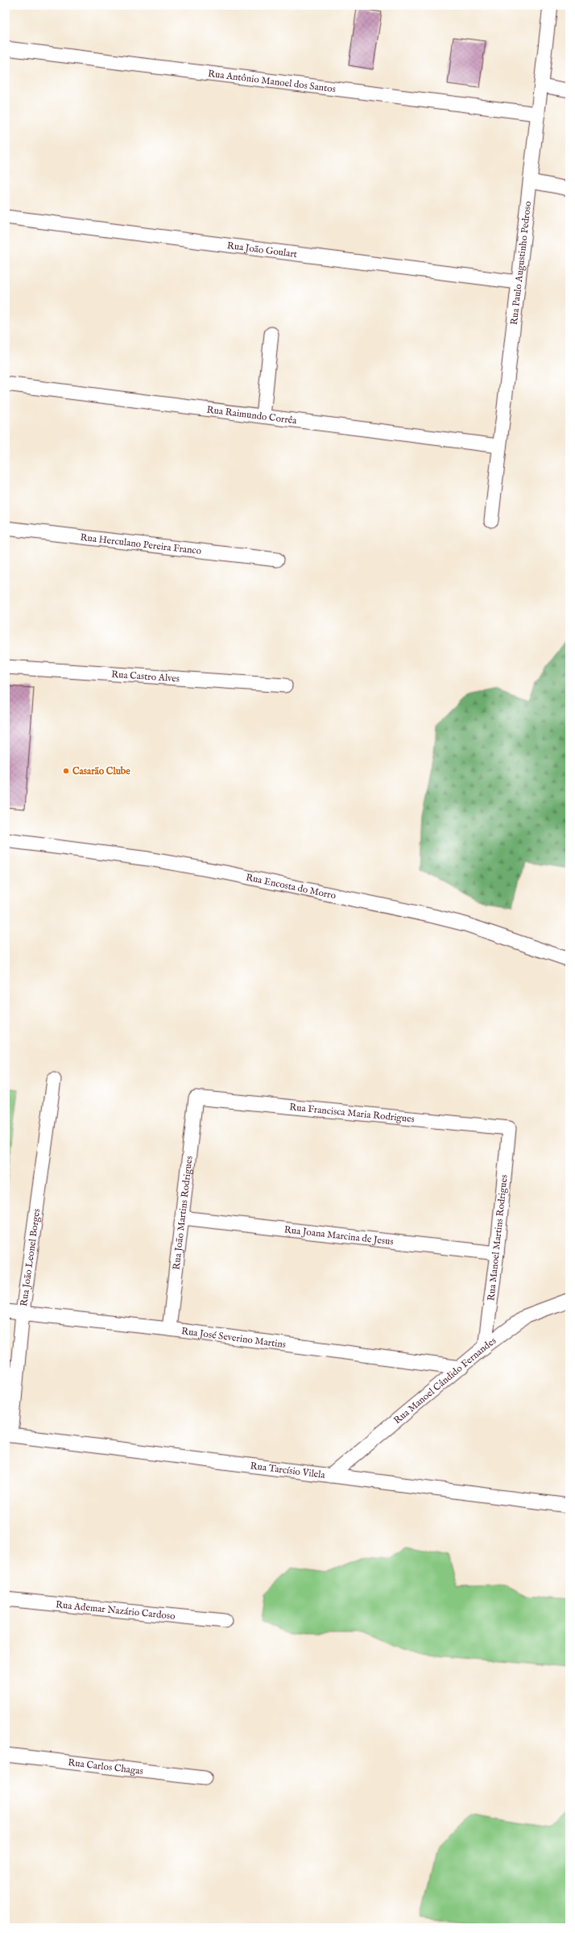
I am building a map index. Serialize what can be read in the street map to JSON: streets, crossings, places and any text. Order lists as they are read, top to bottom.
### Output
{
  "streets": {
    "street": [
      "Rua Antônio Manoel dos Santos",
      "Rua João Goulart",
      "Rua Paulo Augustinho Pedroso",
      "Rua Raimundo Corrêa",
      "Rua Herculano Pereira Franco",
      "Rua Castro Alves",
      "Rua Encosta do Morro",
      "Rua Francisca Maria Rodrigues",
      "Rua João Martins Rodrigues",
      "Rua Joana Marcina de Jesus",
      "Rua Manoel Martins Rodrigues",
      "Rua João Leonel Borges",
      "Rua José Severino Martins",
      "Rua Manoel Cândido Fernandes",
      "Rua Tarcísio Vilela",
      "Rua Ademar Nazário Cardoso",
      "Rua Carlos Chagas"
    ]
  },
  "crossings": [
    ["Rua Antônio Manoel dos Santos", "Rua Paulo Augustinho Pedroso"],
    ["Rua João Goulart", "Rua Paulo Augustinho Pedroso"],
    ["Rua Paulo Augustinho Pedroso", "Rua Raimundo Corrêa"],
    ["Rua Francisca Maria Rodrigues", "Rua João Martins Rodrigues"],
    ["Rua Francisca Maria Rodrigues", "Rua Manoel Martins Rodrigues"],
    ["Rua João Martins Rodrigues", "Rua Joana Marcina de Jesus"],
    ["Rua João Martins Rodrigues", "Rua José Severino Martins"],
    ["Rua Joana Marcina de Jesus", "Rua Manoel Martins Rodrigues"],
    ["Rua Manoel Martins Rodrigues", "Rua Manoel Cândido Fernandes"],
    ["Rua João Leonel Borges", "Rua José Severino Martins"],
    ["Rua João Leonel Borges", "Rua Tarcísio Vilela"],
    ["Rua José Severino Martins", "Rua Manoel Cândido Fernandes"],
    ["Rua Manoel Cândido Fernandes", "Rua Tarcísio Vilela"]
  ],
  "places": ["Casarão Clube"]
}
